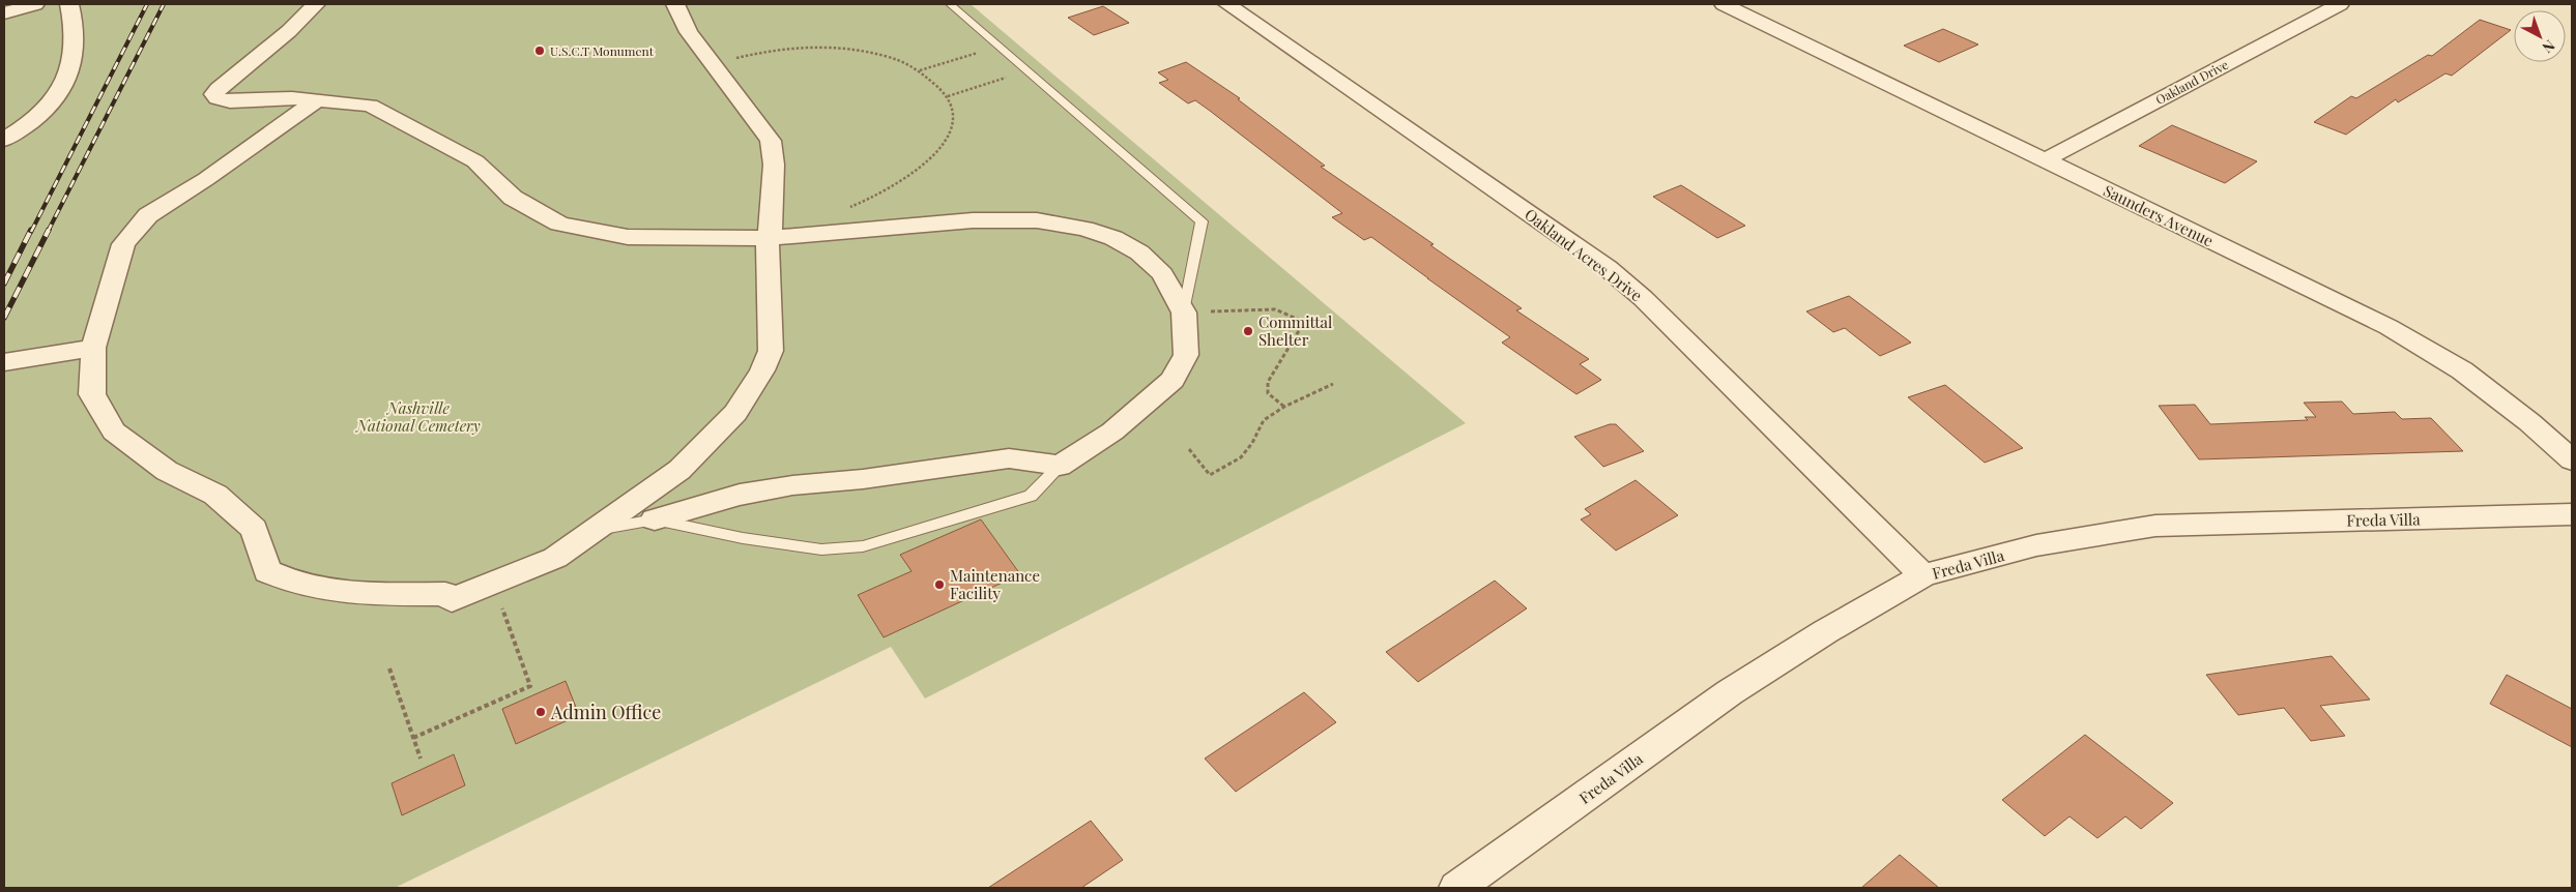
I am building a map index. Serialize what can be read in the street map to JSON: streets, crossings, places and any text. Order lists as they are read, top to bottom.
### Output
{
  "streets": {
    "street": [
      "Oakland Drive",
      "Saunders Avenue",
      "Oakland Acres Drive",
      "Freda Villa"
    ]
  },
  "crossings": [
    ["Oakland Drive", "Saunders Avenue"],
    ["Oakland Acres Drive", "Freda Villa"]
  ],
  "parks": ["Nashville National Cemetery"],
  "places": [
    "U.S.C.T Monument",
    "Committal Shelter",
    "Maintenance Facility",
    "Admin Office"
  ],
  "north": "bottom right"
}
